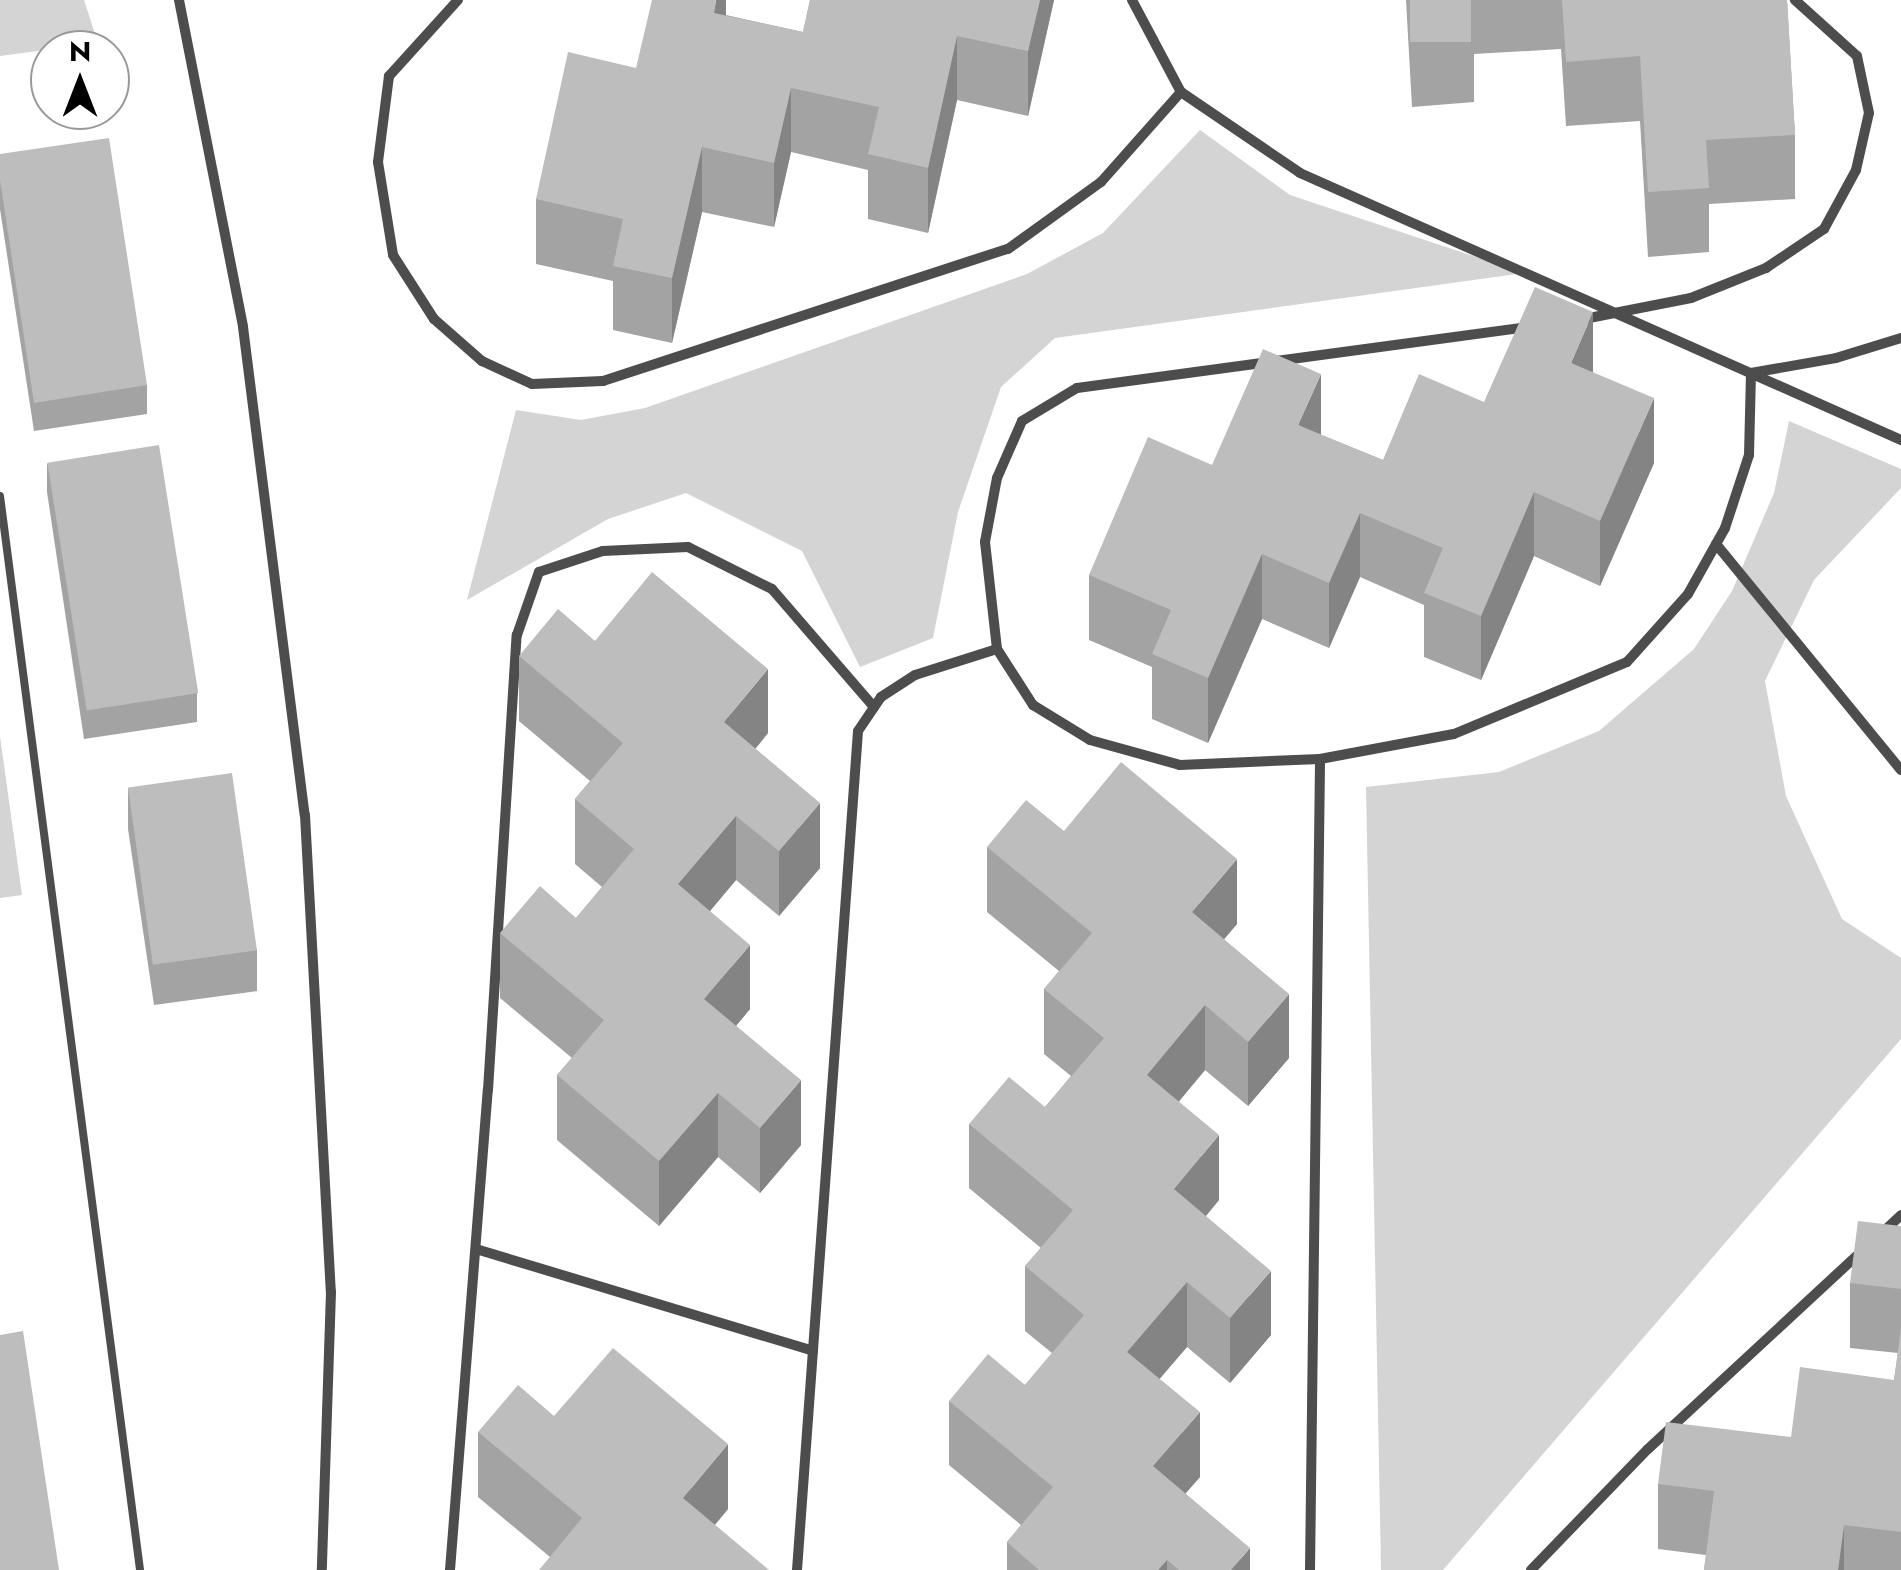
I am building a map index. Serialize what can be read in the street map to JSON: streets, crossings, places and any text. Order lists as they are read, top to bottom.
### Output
{
  "north": "top"
}
